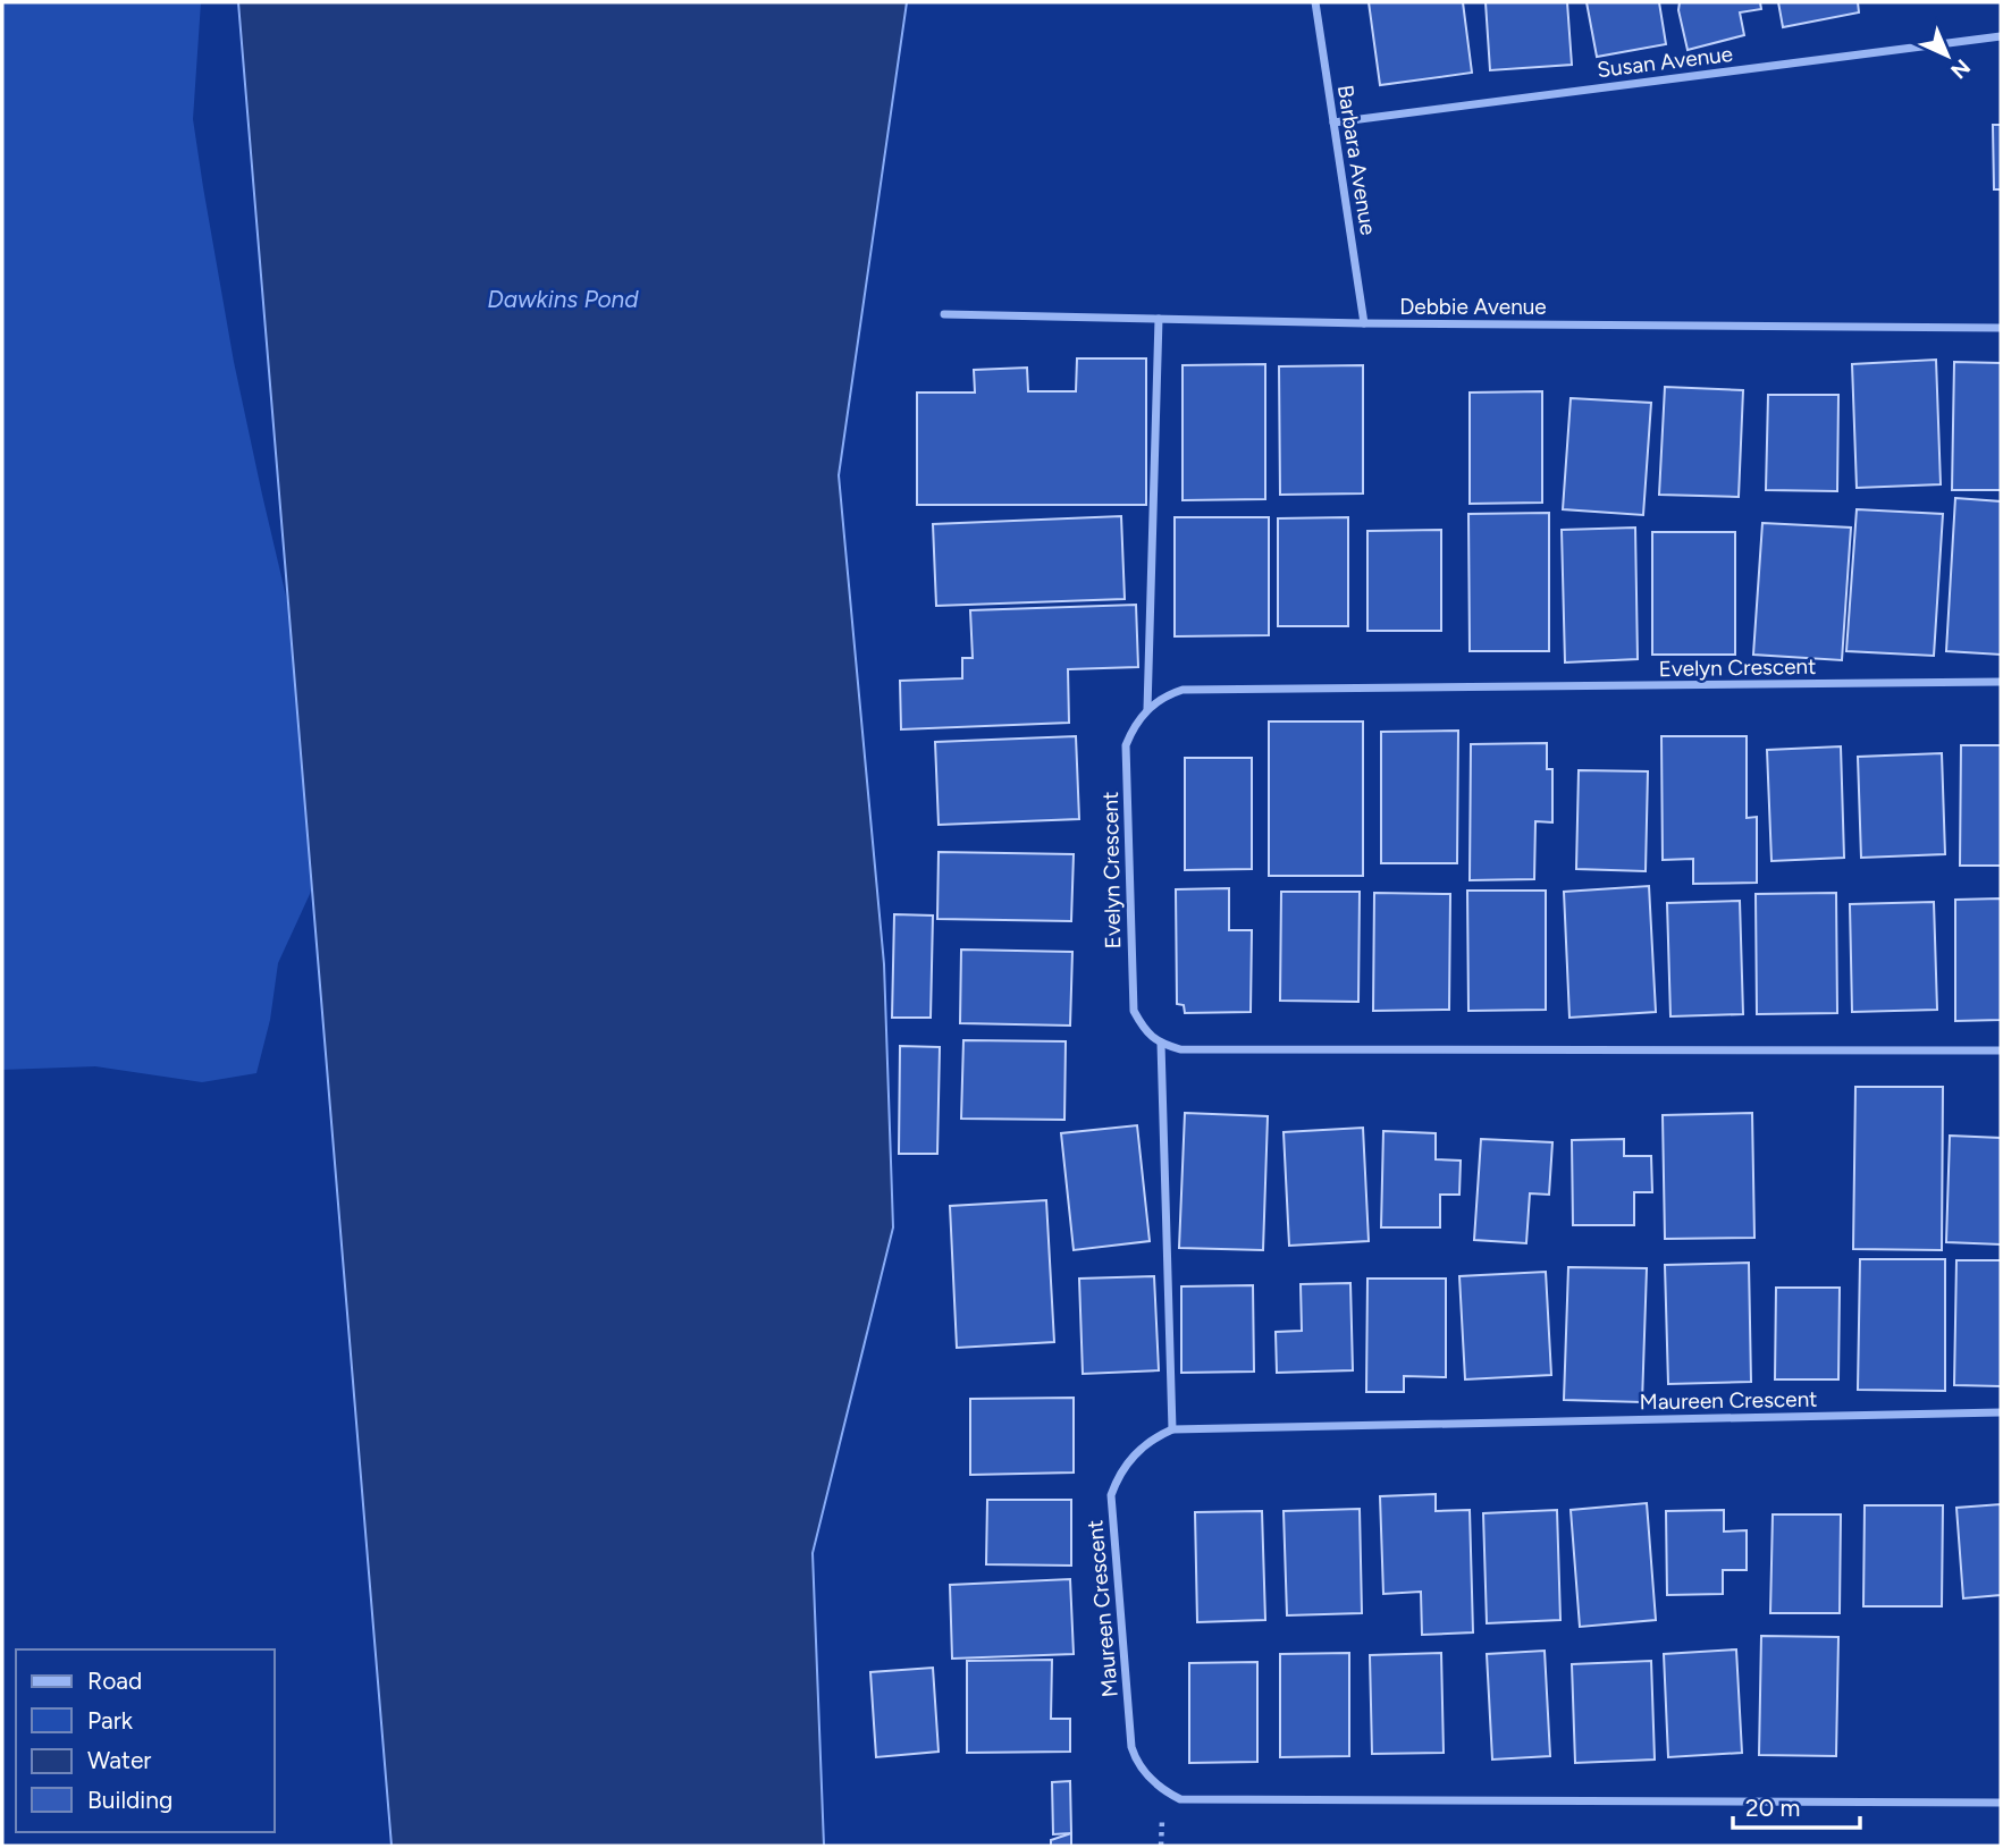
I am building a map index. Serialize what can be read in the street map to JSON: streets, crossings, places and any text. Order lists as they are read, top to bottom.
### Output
{
  "streets": {
    "street": [
      "Susan Avenue",
      "Barbara Avenue",
      "Debbie Avenue",
      "Evelyn Crescent",
      "Maureen Crescent"
    ]
  },
  "crossings": [
    ["Susan Avenue", "Barbara Avenue"],
    ["Barbara Avenue", "Debbie Avenue"]
  ],
  "water": ["Dawkins Pond"],
  "legend": [
    "Road",
    "Park",
    "Water",
    "Building"
  ],
  "scale_bar": "20 m",
  "north": "bottom right"
}
